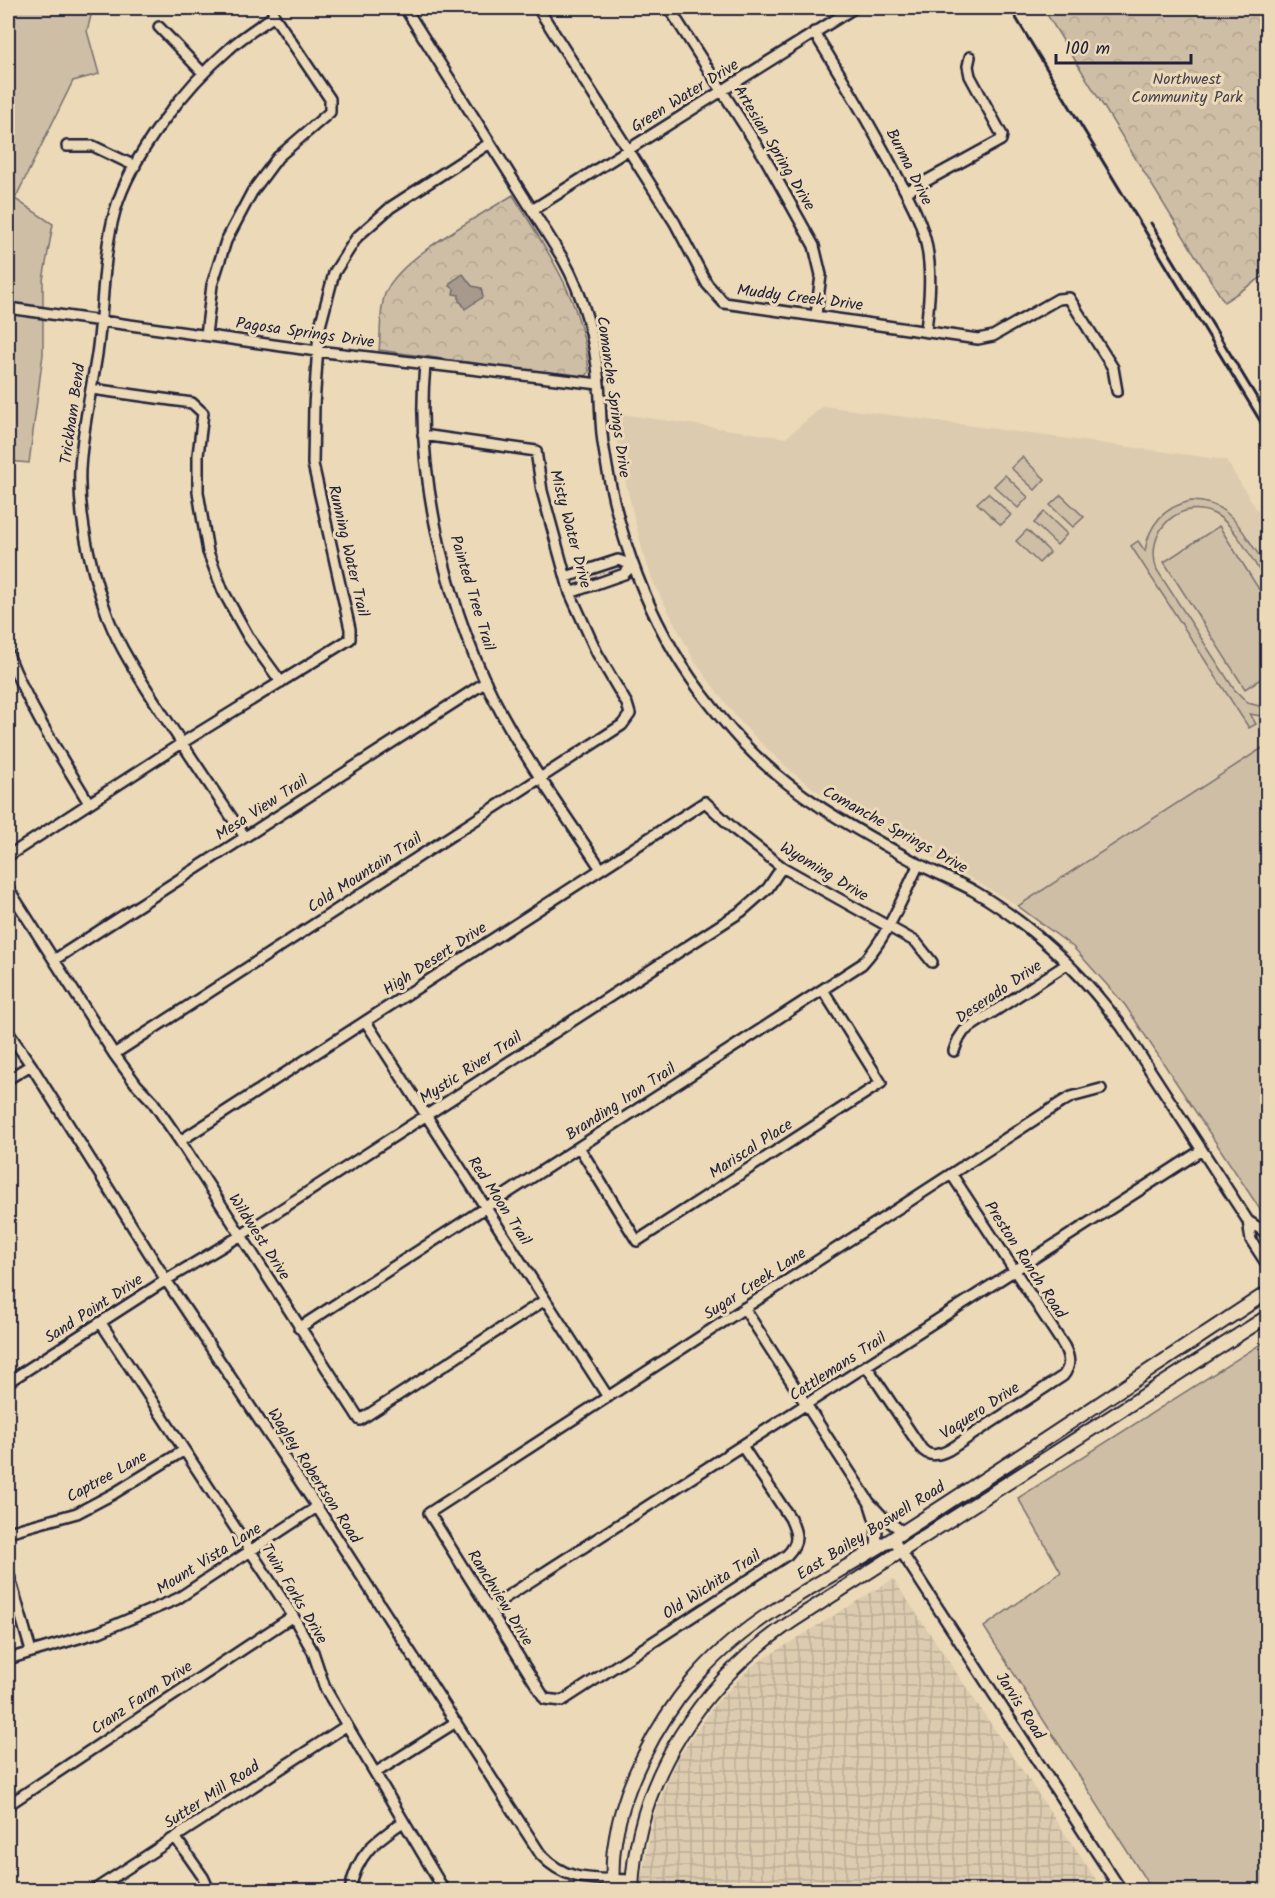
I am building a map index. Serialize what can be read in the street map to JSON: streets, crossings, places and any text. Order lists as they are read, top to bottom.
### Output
{
  "streets": {
    "main road": ["East Bailey Boswell Road"],
    "street": [
      "Green Water Drive",
      "Artesian Spring Drive",
      "Burma Drive",
      "Muddy Creek Drive",
      "Pagosa Springs Drive",
      "Comanche Springs Drive",
      "Trickham Bend",
      "Misty Water Drive",
      "Running Water Trail",
      "Painted Tree Trail",
      "Mesa View Trail",
      "Wyoming Drive",
      "Cold Mountain Trail",
      "High Desert Drive",
      "Deserado Drive",
      "Mystic River Trail",
      "Branding Iron Trail",
      "Mariscal Place",
      "Red Moon Trail",
      "Wildwest Drive",
      "Preston Ranch Road",
      "Sugar Creek Lane",
      "Sand Point Drive",
      "Cattlemans Trail",
      "Vaquero Drive",
      "Wagley Robertson Road",
      "Captree Lane",
      "Mount Vista Lane",
      "Old Wichita Trail",
      "Twin Forks Drive",
      "Ranchview Drive",
      "Cranz Farm Drive",
      "Jarvis Road",
      "Sutter Mill Road"
    ]
  },
  "crossings": [
    ["Green Water Drive", "Artesian Spring Drive"],
    ["Green Water Drive", "Burma Drive"],
    ["Green Water Drive", "Muddy Creek Drive"],
    ["Green Water Drive", "Comanche Springs Drive"],
    ["Artesian Spring Drive", "Muddy Creek Drive"],
    ["Burma Drive", "Muddy Creek Drive"],
    ["Pagosa Springs Drive", "Comanche Springs Drive"],
    ["Pagosa Springs Drive", "Trickham Bend"],
    ["Pagosa Springs Drive", "Running Water Trail"],
    ["Pagosa Springs Drive", "Painted Tree Trail"],
    ["Comanche Springs Drive", "Running Water Trail"],
    ["Comanche Springs Drive", "Deserado Drive"],
    ["Comanche Springs Drive", "Branding Iron Trail"],
    ["Comanche Springs Drive", "Cattlemans Trail"],
    ["Trickham Bend", "Running Water Trail"],
    ["Trickham Bend", "Mesa View Trail"],
    ["Misty Water Drive", "Painted Tree Trail"],
    ["Misty Water Drive", "Cold Mountain Trail"],
    ["Painted Tree Trail", "Mesa View Trail"],
    ["Painted Tree Trail", "Cold Mountain Trail"],
    ["Painted Tree Trail", "High Desert Drive"],
    ["Mesa View Trail", "Wildwest Drive"],
    ["Wyoming Drive", "High Desert Drive"],
    ["Wyoming Drive", "Mystic River Trail"],
    ["Wyoming Drive", "Branding Iron Trail"],
    ["Cold Mountain Trail", "Wildwest Drive"],
    ["High Desert Drive", "Red Moon Trail"],
    ["High Desert Drive", "Wildwest Drive"],
    ["Mystic River Trail", "Red Moon Trail"],
    ["Mystic River Trail", "Wildwest Drive"],
    ["Mystic River Trail", "Sand Point Drive"],
    ["Mystic River Trail", "Wagley Robertson Road"],
    ["Branding Iron Trail", "Mariscal Place"],
    ["Branding Iron Trail", "Red Moon Trail"],
    ["Branding Iron Trail", "Wildwest Drive"],
    ["Red Moon Trail", "Wildwest Drive"],
    ["Red Moon Trail", "Sugar Creek Lane"],
    ["Preston Ranch Road", "Sugar Creek Lane"],
    ["Preston Ranch Road", "Cattlemans Trail"],
    ["Preston Ranch Road", "Vaquero Drive"],
    ["Sugar Creek Lane", "Ranchview Drive"],
    ["Sand Point Drive", "Wagley Robertson Road"],
    ["Sand Point Drive", "Twin Forks Drive"],
    ["Cattlemans Trail", "Vaquero Drive"],
    ["Cattlemans Trail", "Old Wichita Trail"],
    ["Cattlemans Trail", "Ranchview Drive"],
    ["Wagley Robertson Road", "East Bailey Boswell Road"],
    ["Wagley Robertson Road", "Mount Vista Lane"],
    ["Captree Lane", "Twin Forks Drive"],
    ["East Bailey Boswell Road", "Jarvis Road"],
    ["Mount Vista Lane", "Twin Forks Drive"],
    ["Old Wichita Trail", "Ranchview Drive"],
    ["Twin Forks Drive", "Cranz Farm Drive"],
    ["Twin Forks Drive", "Sutter Mill Road"]
  ],
  "parks": ["Northwest Community Park"],
  "scale_bar": "100 m"
}
